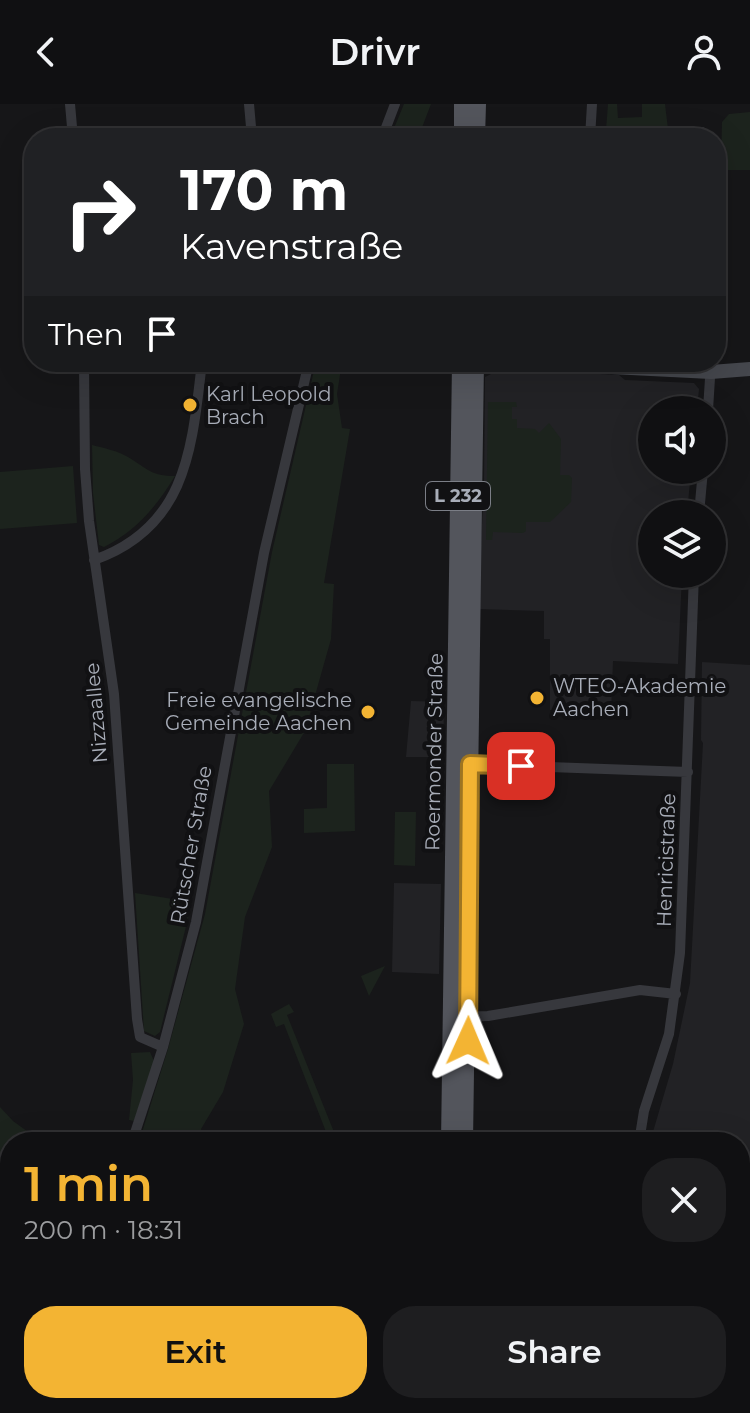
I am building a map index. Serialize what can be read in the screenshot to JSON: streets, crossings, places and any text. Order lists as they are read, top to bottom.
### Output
{
  "streets": {
    "main road": ["L 232", "Roermonder Straße"],
    "street": ["Nizzaallee", "Rütscher Straße", "Henricistraße"]
  },
  "crossings": [
    ["Nizzaallee", "Rütscher Straße"]
  ],
  "places": ["Karl Leopold Brach", "WTEO-Akademie Aachen", "Freie evangelische Gemeinde Aachen"],
  "page": {
    "header": "Drivr",
    "turn": ["170 m", "Kavenstraße"],
    "then": "Then",
    "heading": ["1 min", "200 m · 18:31"],
    "buttons": ["Exit", "Share"]
  }
}
